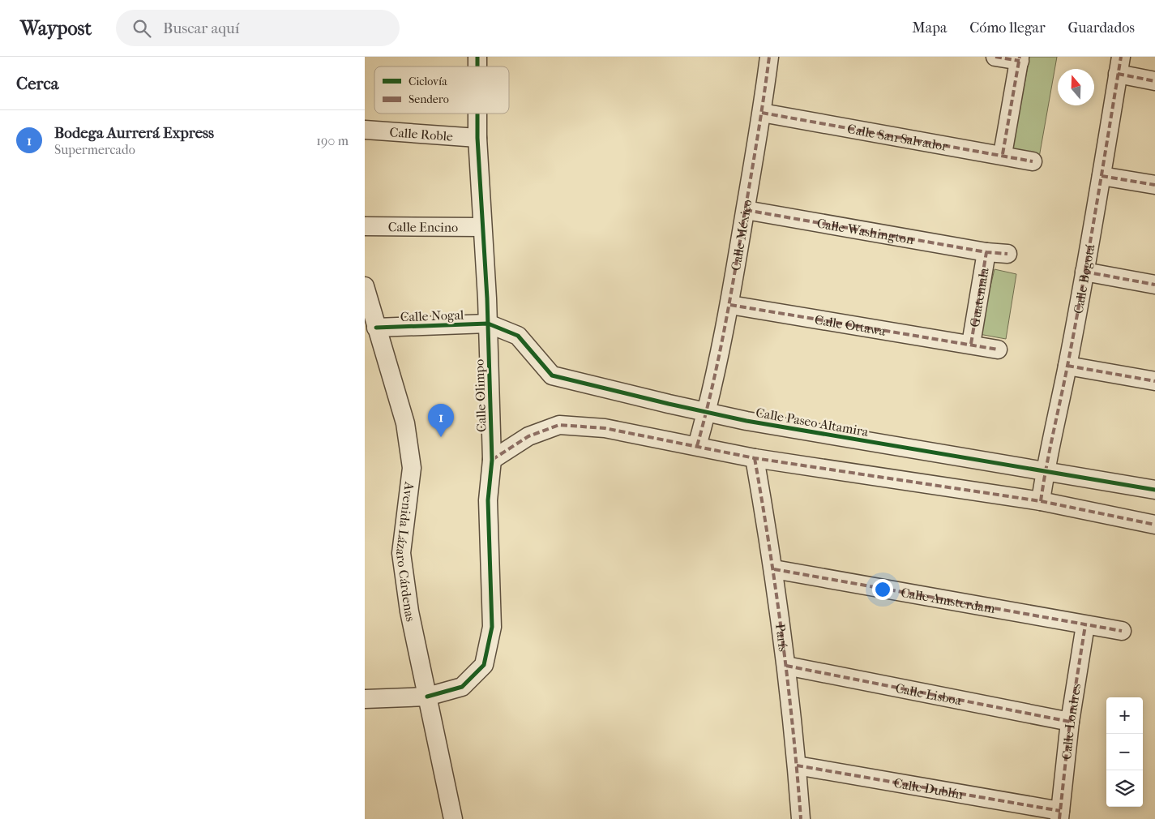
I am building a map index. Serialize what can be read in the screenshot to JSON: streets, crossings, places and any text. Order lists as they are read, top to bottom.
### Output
{
  "streets": {
    "street": [
      "Calle Roble",
      "Calle San Salvador",
      "Calle Encino",
      "Calle Washington",
      "Calle México",
      "Calle Bogotá",
      "Guatemala",
      "Calle Nogal",
      "Calle Ottawa",
      "Calle Olimpo",
      "Calle Paseo Altamira",
      "Avenida Lázaro Cárdenas",
      "Calle Amsterdam",
      "París",
      "Calle Lisboa",
      "Calle Londres",
      "Calle Dublín"
    ]
  },
  "crossings": [
    ["Calle Roble", "Calle Olimpo"],
    ["Calle San Salvador", "Calle México"],
    ["Calle Encino", "Calle Olimpo"],
    ["Calle Washington", "Calle México"],
    ["Calle Washington", "Guatemala"],
    ["Calle México", "Calle Ottawa"],
    ["Calle México", "Calle Paseo Altamira"],
    ["Calle Bogotá", "Calle Paseo Altamira"],
    ["Guatemala", "Calle Ottawa"],
    ["Calle Nogal", "Calle Olimpo"],
    ["Calle Nogal", "Calle Paseo Altamira"],
    ["Calle Nogal", "Avenida Lázaro Cárdenas"],
    ["Calle Olimpo", "Calle Paseo Altamira"],
    ["Calle Olimpo", "Avenida Lázaro Cárdenas"],
    ["Calle Amsterdam", "París"],
    ["Calle Amsterdam", "Calle Londres"],
    ["París", "Calle Lisboa"],
    ["París", "Calle Dublín"],
    ["Calle Lisboa", "Calle Londres"],
    ["Calle Londres", "Calle Dublín"]
  ],
  "legend": ["Ciclovía", "Sendero"],
  "north": "top",
  "page": {
    "header": "Waypost",
    "search": "Buscar aquí",
    "nav": ["Mapa", "Cómo llegar", "Guardados"],
    "heading": "Cerca",
    "list": [
      {
        "mark": "1",
        "name": "Bodega Aurrerá Express",
        "note": "Supermercado",
        "value": "190 m"
      }
    ],
    "pins": "1",
    "map_buttons": ["+", "−"]
  }
}
